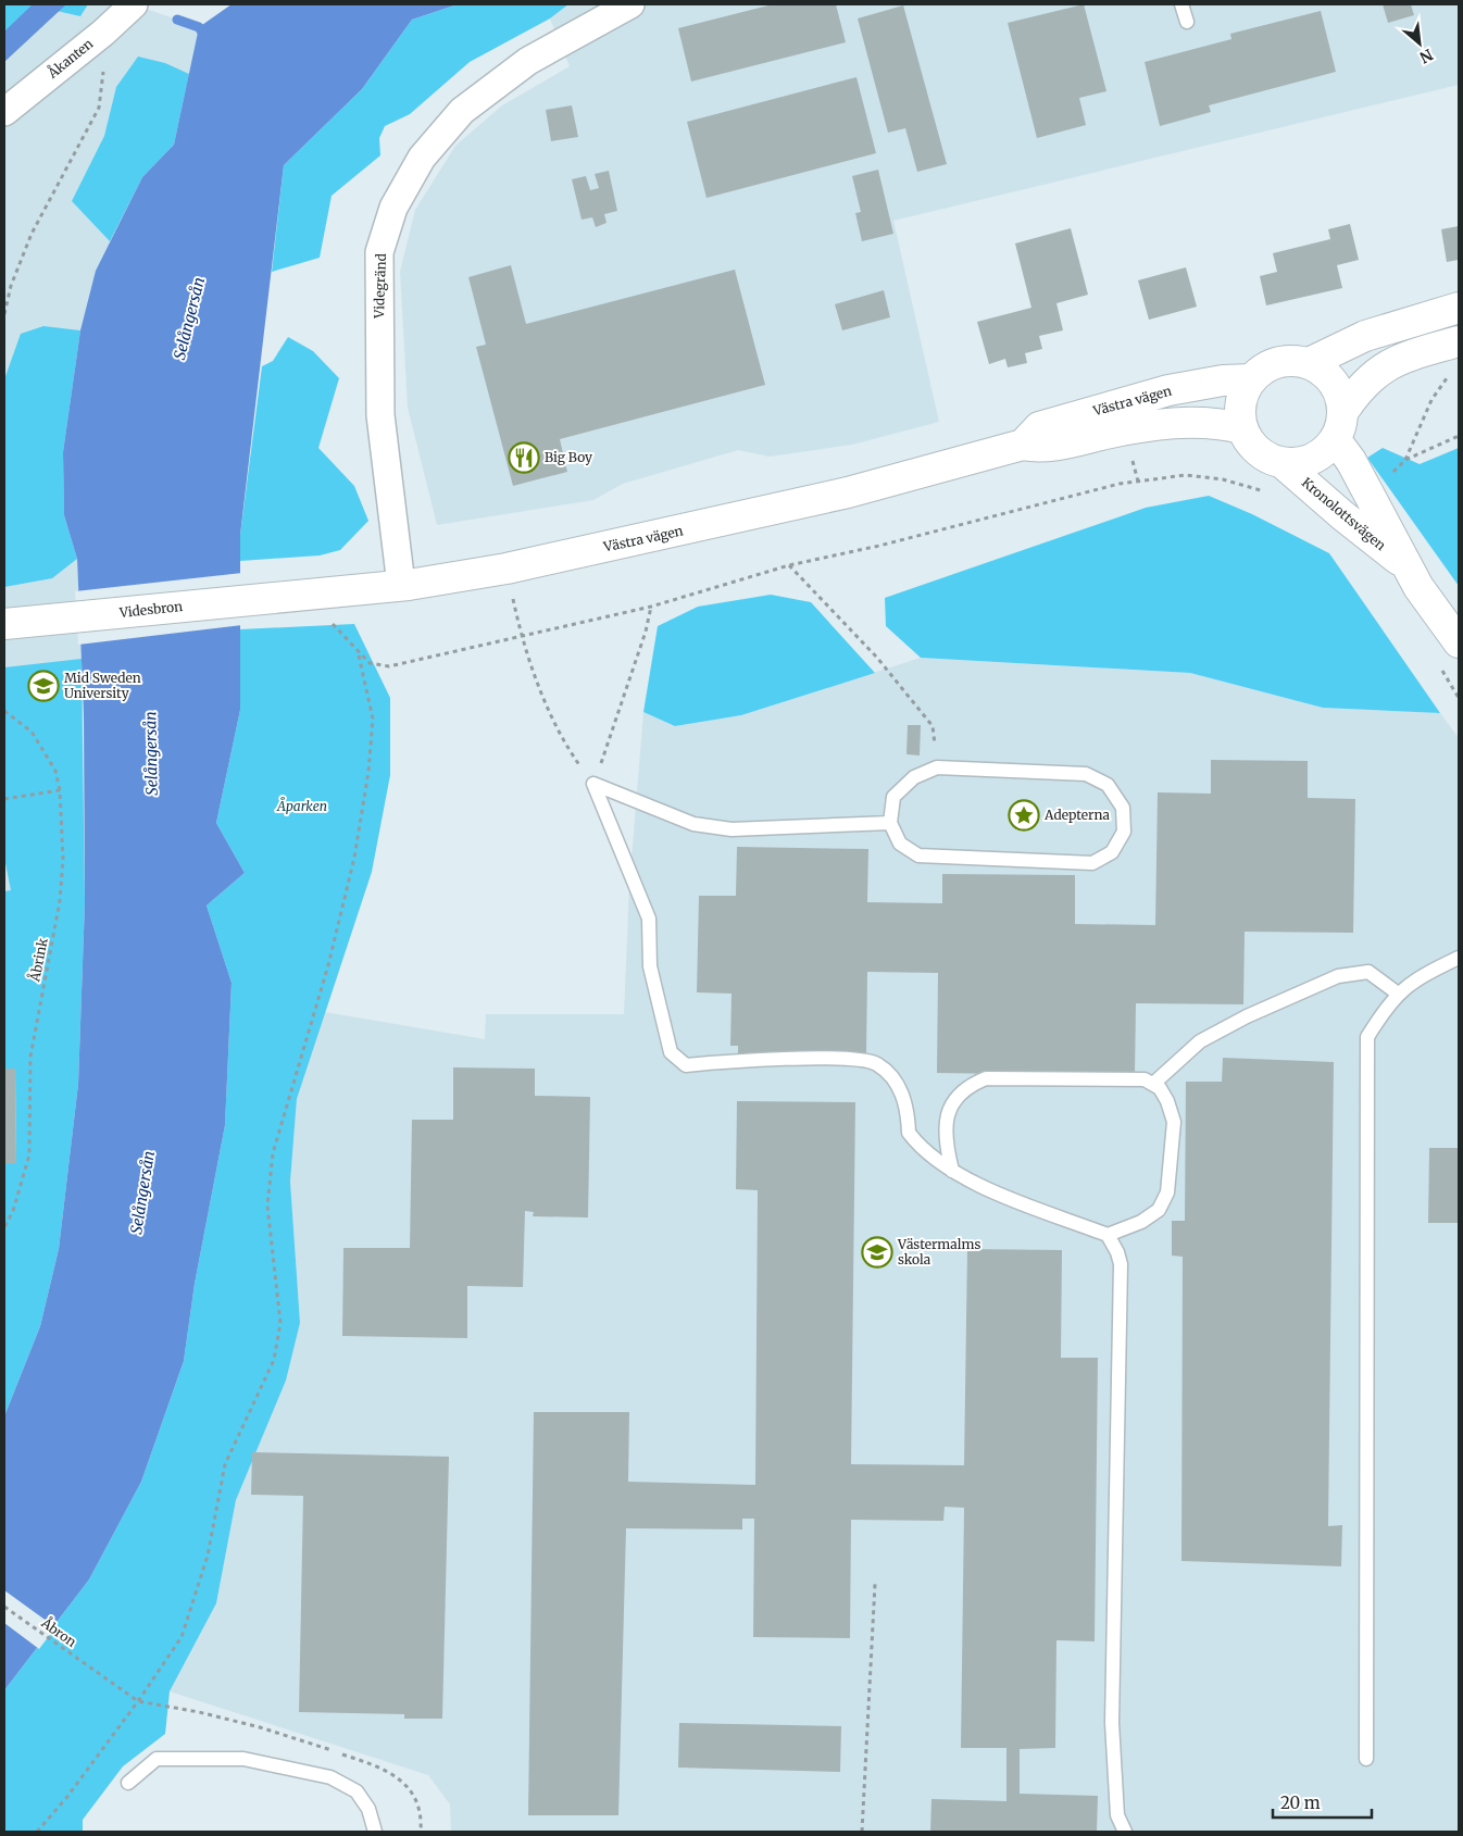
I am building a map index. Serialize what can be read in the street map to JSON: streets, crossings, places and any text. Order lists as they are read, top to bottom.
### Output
{
  "streets": {
    "street": [
      "Åkanten",
      "Videgränd",
      "Västra vägen",
      "Kronolottsvägen",
      "Videsbron"
    ],
    "path": ["Åbrink", "Åbron"]
  },
  "crossings": [
    ["Videgränd", "Västra vägen"],
    ["Västra vägen", "Kronolottsvägen"],
    ["Västra vägen", "Videsbron"]
  ],
  "water": ["Selångersån"],
  "parks": ["Åparken"],
  "places": {
    "restaurant": ["Big Boy"],
    "school or university": ["Mid Sweden University", "Västermalms skola"],
    "place": ["Adepterna"]
  },
  "scale_bar": "20 m",
  "north": "bottom right"
}
